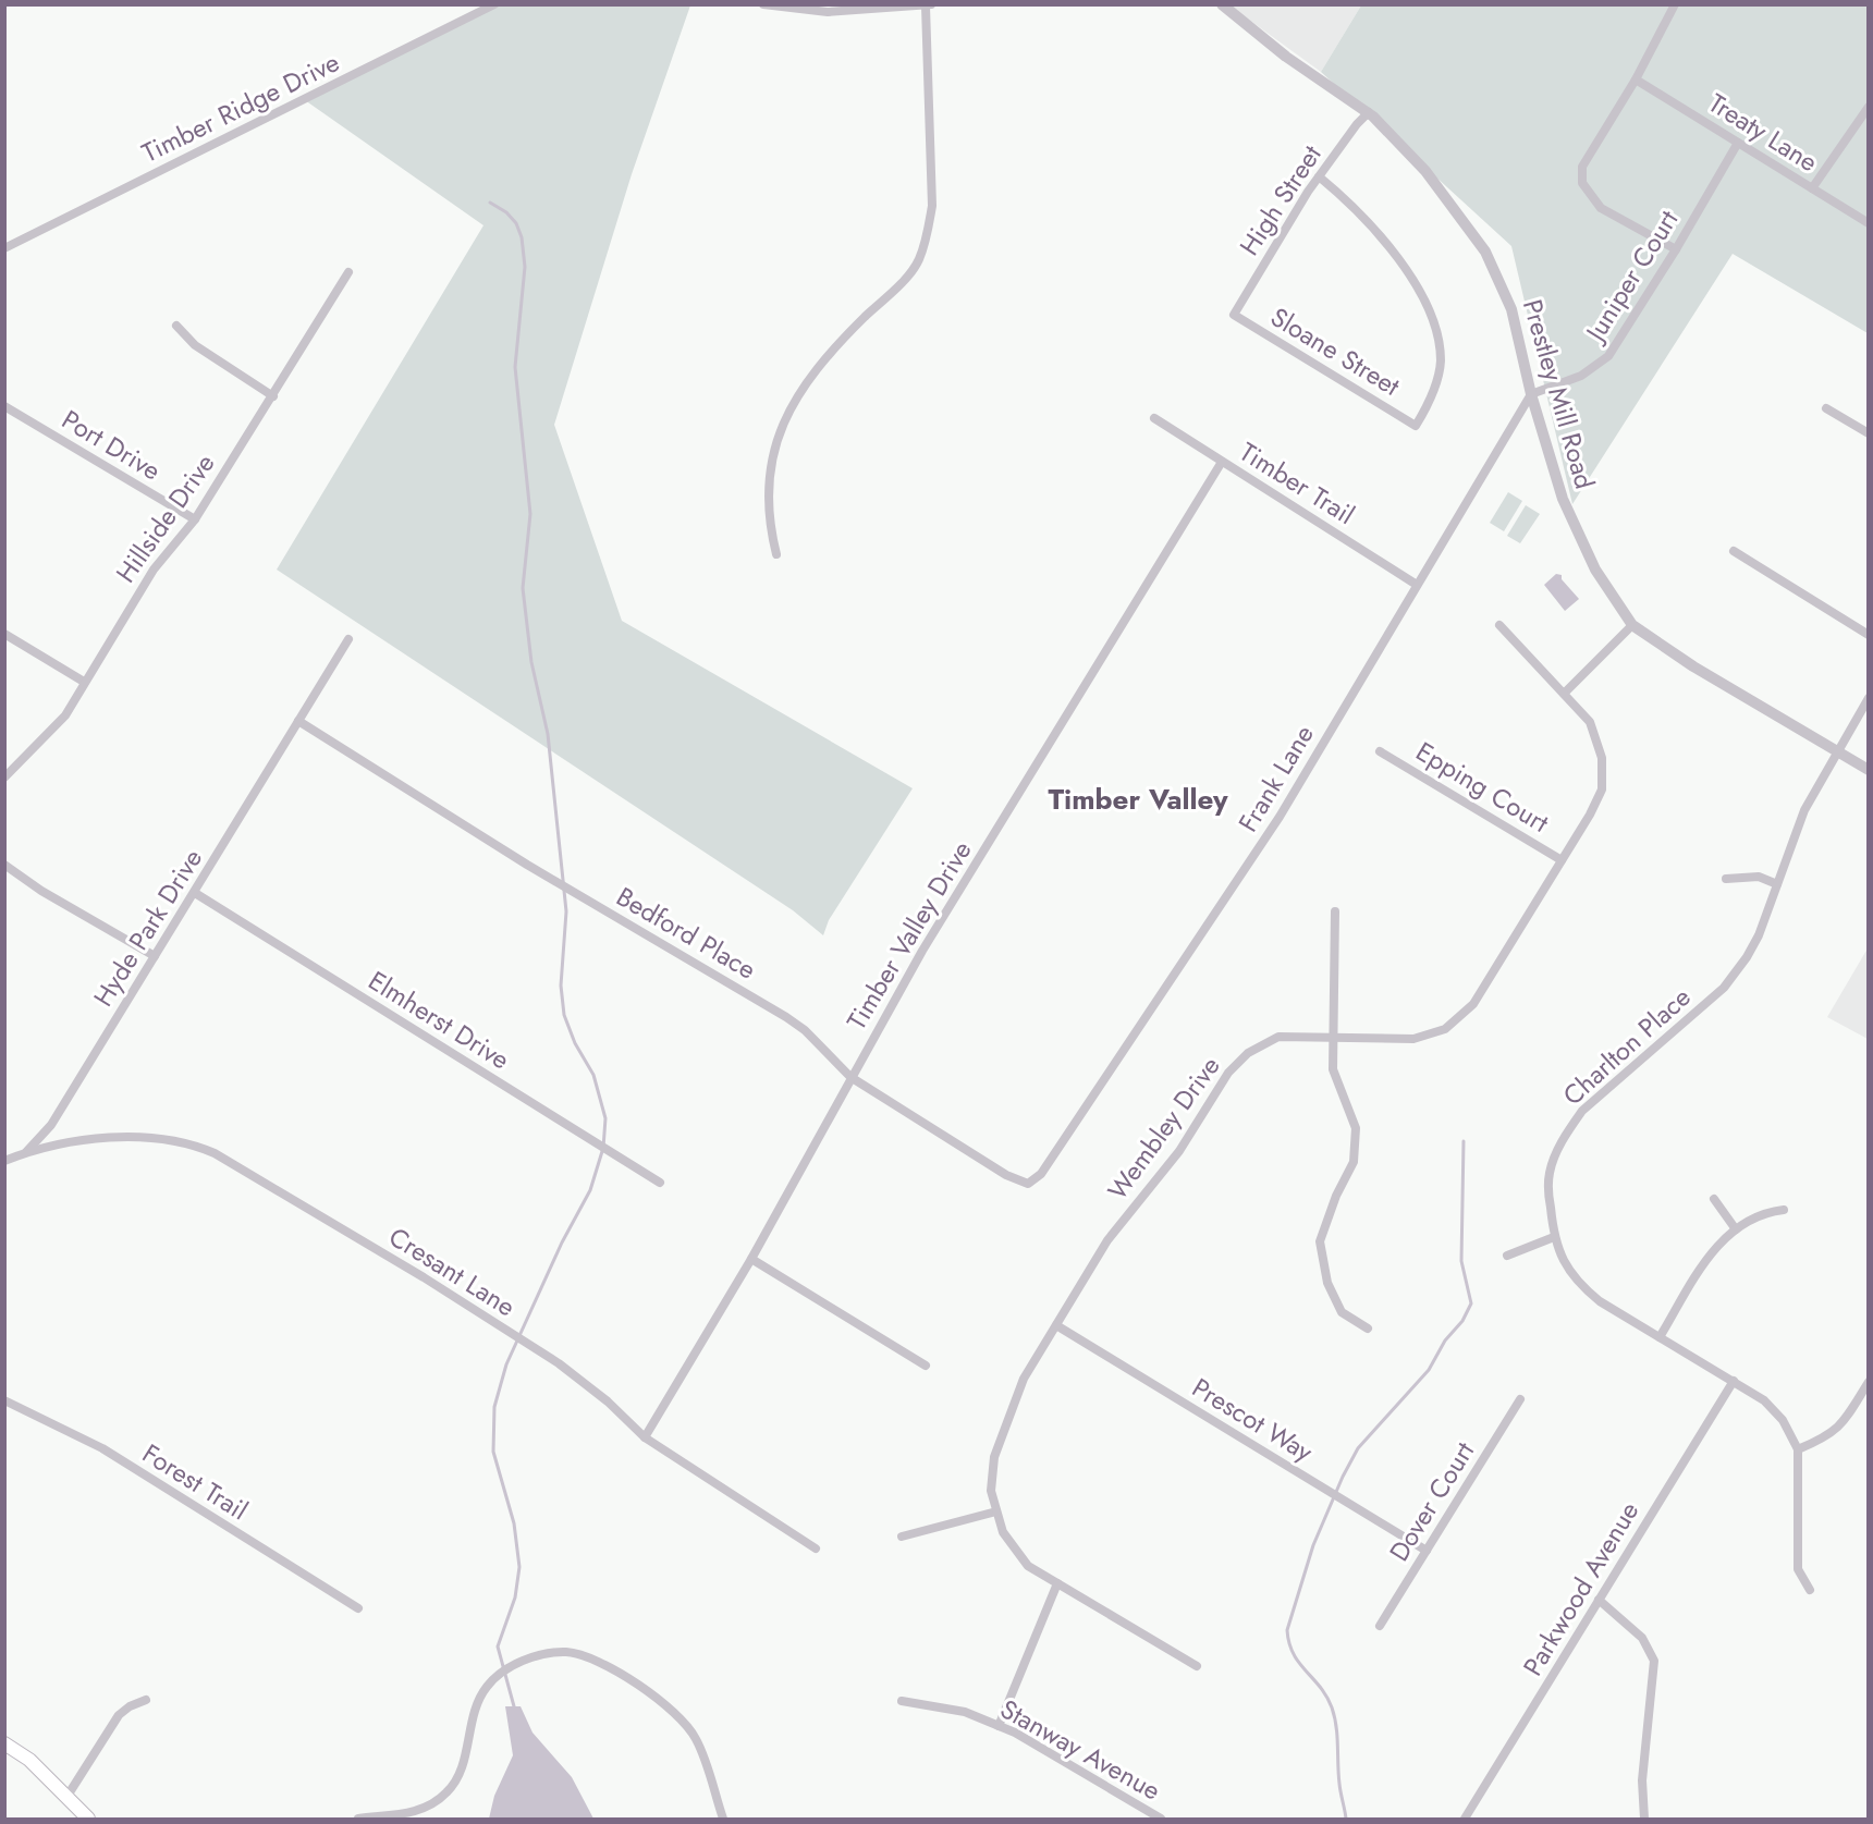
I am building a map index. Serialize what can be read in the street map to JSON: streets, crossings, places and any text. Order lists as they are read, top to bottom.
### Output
{
  "streets": {
    "street": [
      "Timber Ridge Drive",
      "Treaty Lane",
      "High Street",
      "Juniper Court",
      "Sloane Street",
      "Prestley Mill Road",
      "Port Drive",
      "Timber Trail",
      "Hillside Drive",
      "Frank Lane",
      "Epping Court",
      "Hyde Park Drive",
      "Bedford Place",
      "Timber Valley Drive",
      "Elmherst Drive",
      "Charlton Place",
      "Wembley Drive",
      "Cresant Lane",
      "Prescot Way",
      "Forest Trail",
      "Dover Court",
      "Parkwood Avenue",
      "Stanway Avenue"
    ]
  },
  "crossings": [
    ["Treaty Lane", "Juniper Court"],
    ["High Street", "Sloane Street"],
    ["High Street", "Prestley Mill Road"],
    ["Juniper Court", "Prestley Mill Road"],
    ["Juniper Court", "Frank Lane"],
    ["Prestley Mill Road", "Frank Lane"],
    ["Prestley Mill Road", "Charlton Place"],
    ["Port Drive", "Hillside Drive"],
    ["Timber Trail", "Frank Lane"],
    ["Timber Trail", "Timber Valley Drive"],
    ["Frank Lane", "Bedford Place"],
    ["Epping Court", "Wembley Drive"],
    ["Hyde Park Drive", "Bedford Place"],
    ["Hyde Park Drive", "Elmherst Drive"],
    ["Hyde Park Drive", "Cresant Lane"],
    ["Bedford Place", "Timber Valley Drive"],
    ["Timber Valley Drive", "Cresant Lane"],
    ["Charlton Place", "Parkwood Avenue"],
    ["Wembley Drive", "Prescot Way"],
    ["Prescot Way", "Dover Court"]
  ],
  "districts": ["Timber Valley"]
}
